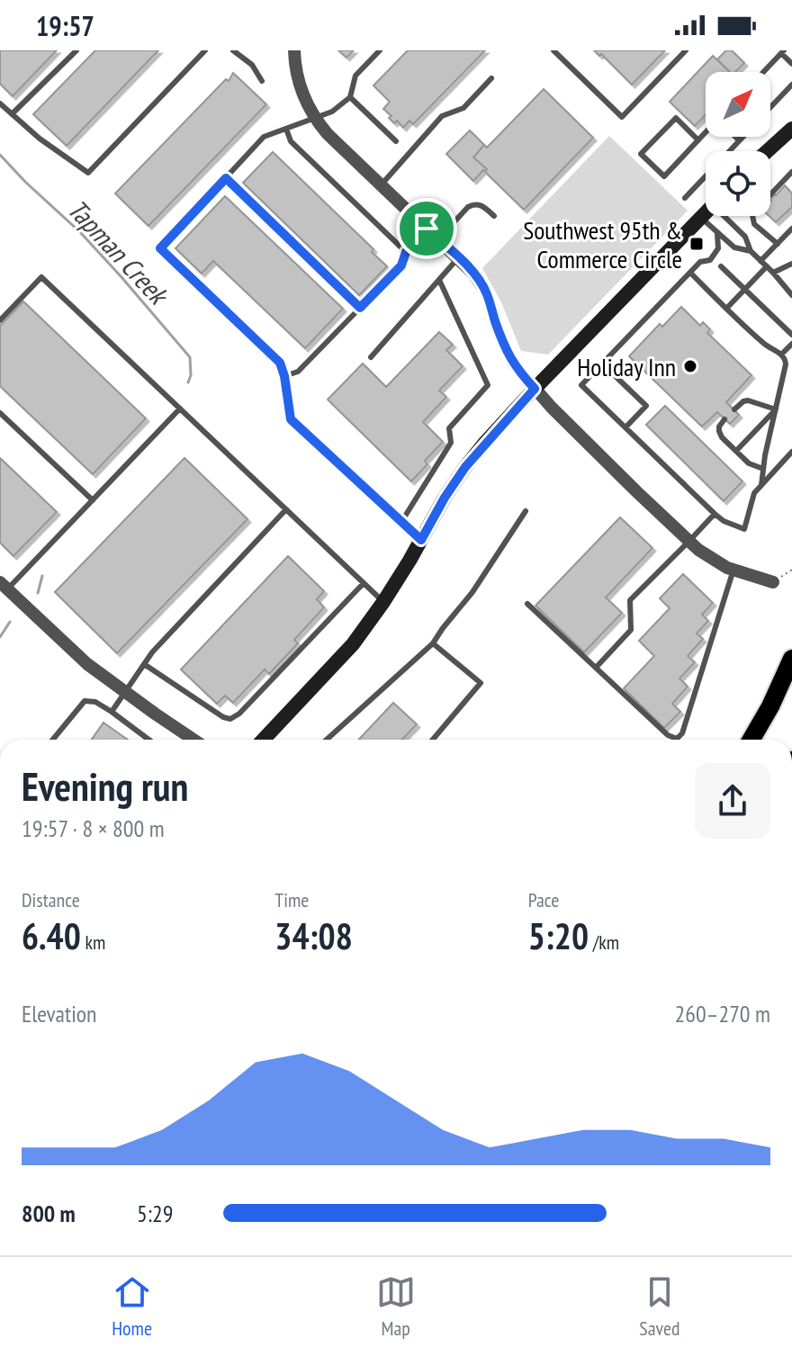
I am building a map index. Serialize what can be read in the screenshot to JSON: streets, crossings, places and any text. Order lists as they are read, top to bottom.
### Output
{
  "water": ["Tapman Creek"],
  "places": {
    "transit": ["Southwest 95th & Commerce Circle"],
    "other": ["Holiday Inn"]
  },
  "north": "top right",
  "page": {
    "status": "19:57",
    "heading": ["Evening run", "19:57 · 8 × 800 m"],
    "stats": [
      ["Distance", "6.40 km"],
      ["Time", "34:08"],
      ["Pace", "5:20 /km"]
    ],
    "chart": ["Elevation", "260–270 m"],
    "list": [
      {
        "name": "800 m",
        "note": "5:29"
      }
    ],
    "tabs": ["Home", "Map", "Saved"]
  }
}
